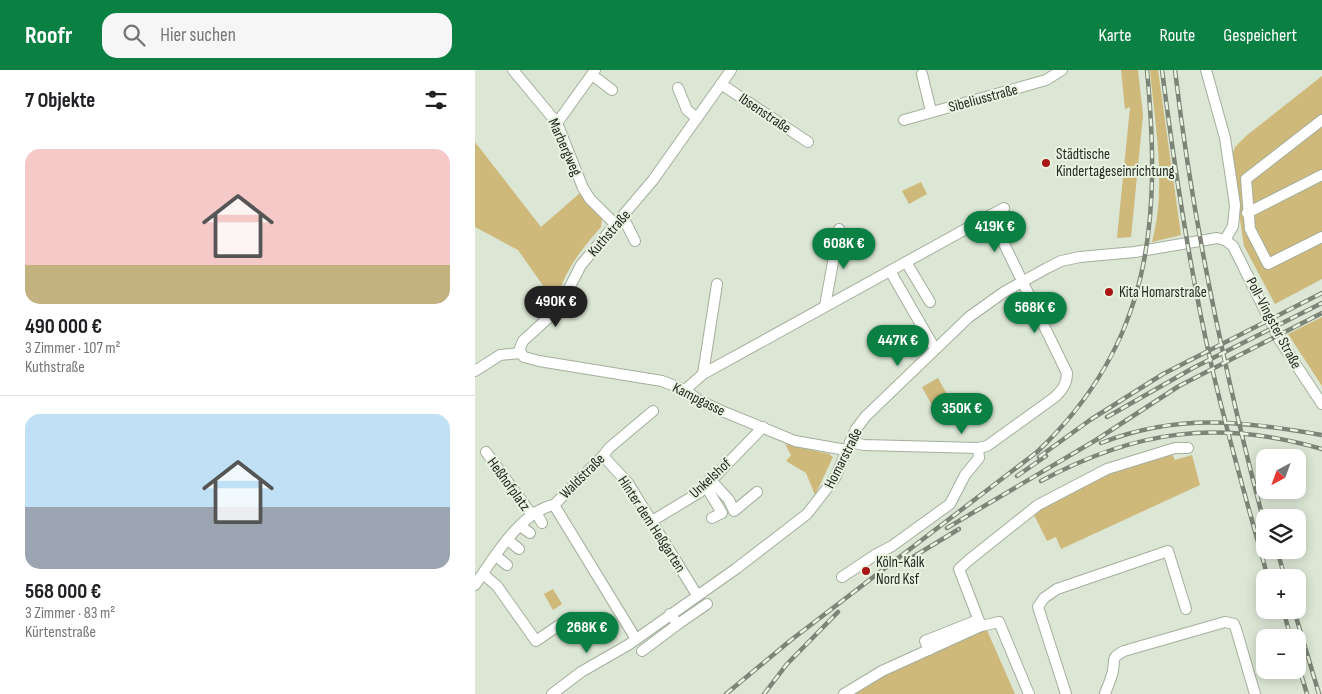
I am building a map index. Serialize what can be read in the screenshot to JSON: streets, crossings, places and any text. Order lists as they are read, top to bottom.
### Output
{
  "streets": {
    "street": [
      "Sibeliusstraße",
      "Ibsenstraße",
      "Marbergweg",
      "Kuthstraße",
      "Poll-Vingster Straße",
      "Kampgasse",
      "Homarstraße",
      "Waldstraße",
      "Unkelshof",
      "Heßhofplatz",
      "Hinter dem Heßgarten"
    ]
  },
  "crossings": [
    ["Ibsenstraße", "Kuthstraße"],
    ["Marbergweg", "Kuthstraße"],
    ["Kuthstraße", "Kampgasse"],
    ["Poll-Vingster Straße", "Homarstraße"],
    ["Kampgasse", "Homarstraße"],
    ["Kampgasse", "Unkelshof"],
    ["Homarstraße", "Hinter dem Heßgarten"],
    ["Waldstraße", "Heßhofplatz"],
    ["Waldstraße", "Hinter dem Heßgarten"],
    ["Unkelshof", "Hinter dem Heßgarten"]
  ],
  "places": ["Städtische Kindertageseinrichtung", "Kita Homarstraße", "Köln-Kalk Nord Ksf"],
  "north": "bottom left",
  "page": {
    "header": "Roofr",
    "search": "Hier suchen",
    "nav": ["Karte", "Route", "Gespeichert"],
    "heading": "7 Objekte",
    "list": [
      {
        "name": "490 000 €",
        "note": "3 Zimmer · 107 m² · Kuthstraße"
      },
      {
        "name": "568 000 €",
        "note": "3 Zimmer · 83 m² · Kürtenstraße"
      }
    ],
    "price": [
      "419K €",
      "608K €",
      "490K €",
      "568K €",
      "447K €",
      "350K €",
      "268K €"
    ],
    "map_buttons": ["+", "−"]
  }
}
